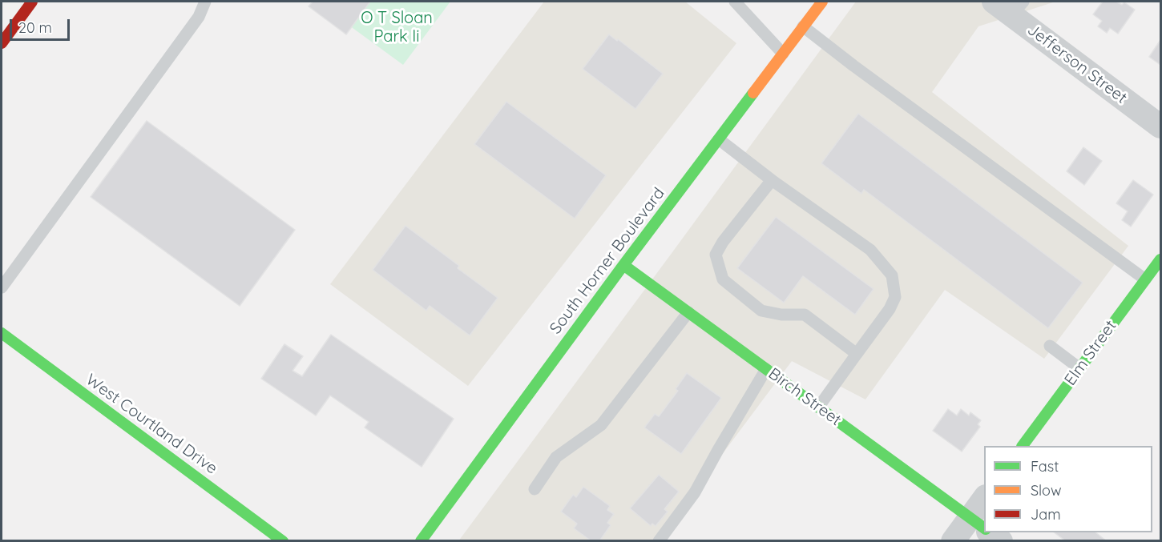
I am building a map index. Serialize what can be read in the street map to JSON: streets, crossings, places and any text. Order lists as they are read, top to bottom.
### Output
{
  "streets": {
    "street": [
      "Jefferson Street",
      "South Horner Boulevard",
      "Elm Street",
      "Birch Street",
      "West Courtland Drive"
    ]
  },
  "crossings": [
    ["South Horner Boulevard", "Birch Street"]
  ],
  "parks": ["O T Sloan Park Ii"],
  "legend": ["Fast", "Slow", "Jam"],
  "scale_bar": "20 m"
}
